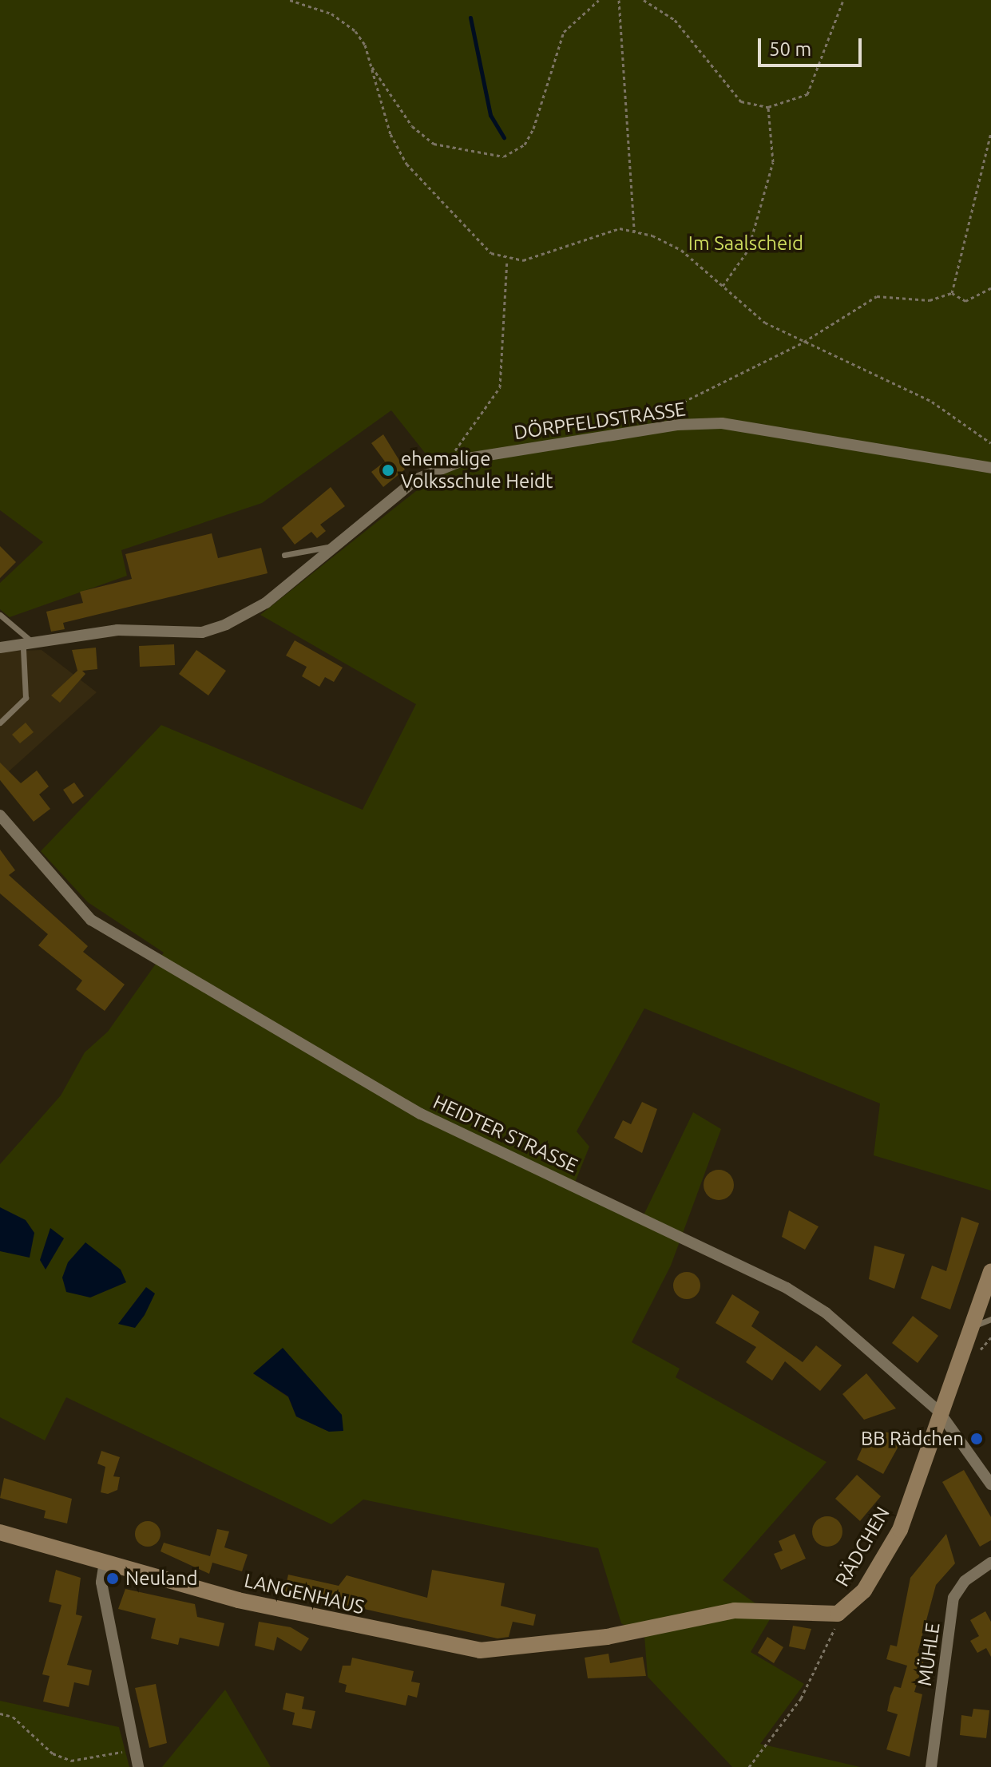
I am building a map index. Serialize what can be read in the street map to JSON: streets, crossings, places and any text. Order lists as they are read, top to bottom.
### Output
{
  "streets": {
    "street": [
      "DÖRPFELDSTRASSE",
      "HEIDTER STRASSE",
      "RÄDCHEN",
      "LANGENHAUS",
      "MÜHLE"
    ]
  },
  "crossings": [
    ["HEIDTER STRASSE", "RÄDCHEN"],
    ["RÄDCHEN", "LANGENHAUS"]
  ],
  "parks": ["Im Saalscheid"],
  "places": ["ehemalige Volksschule Heidt", "BB Rädchen", "Neuland"],
  "scale_bar": "50 m"
}
